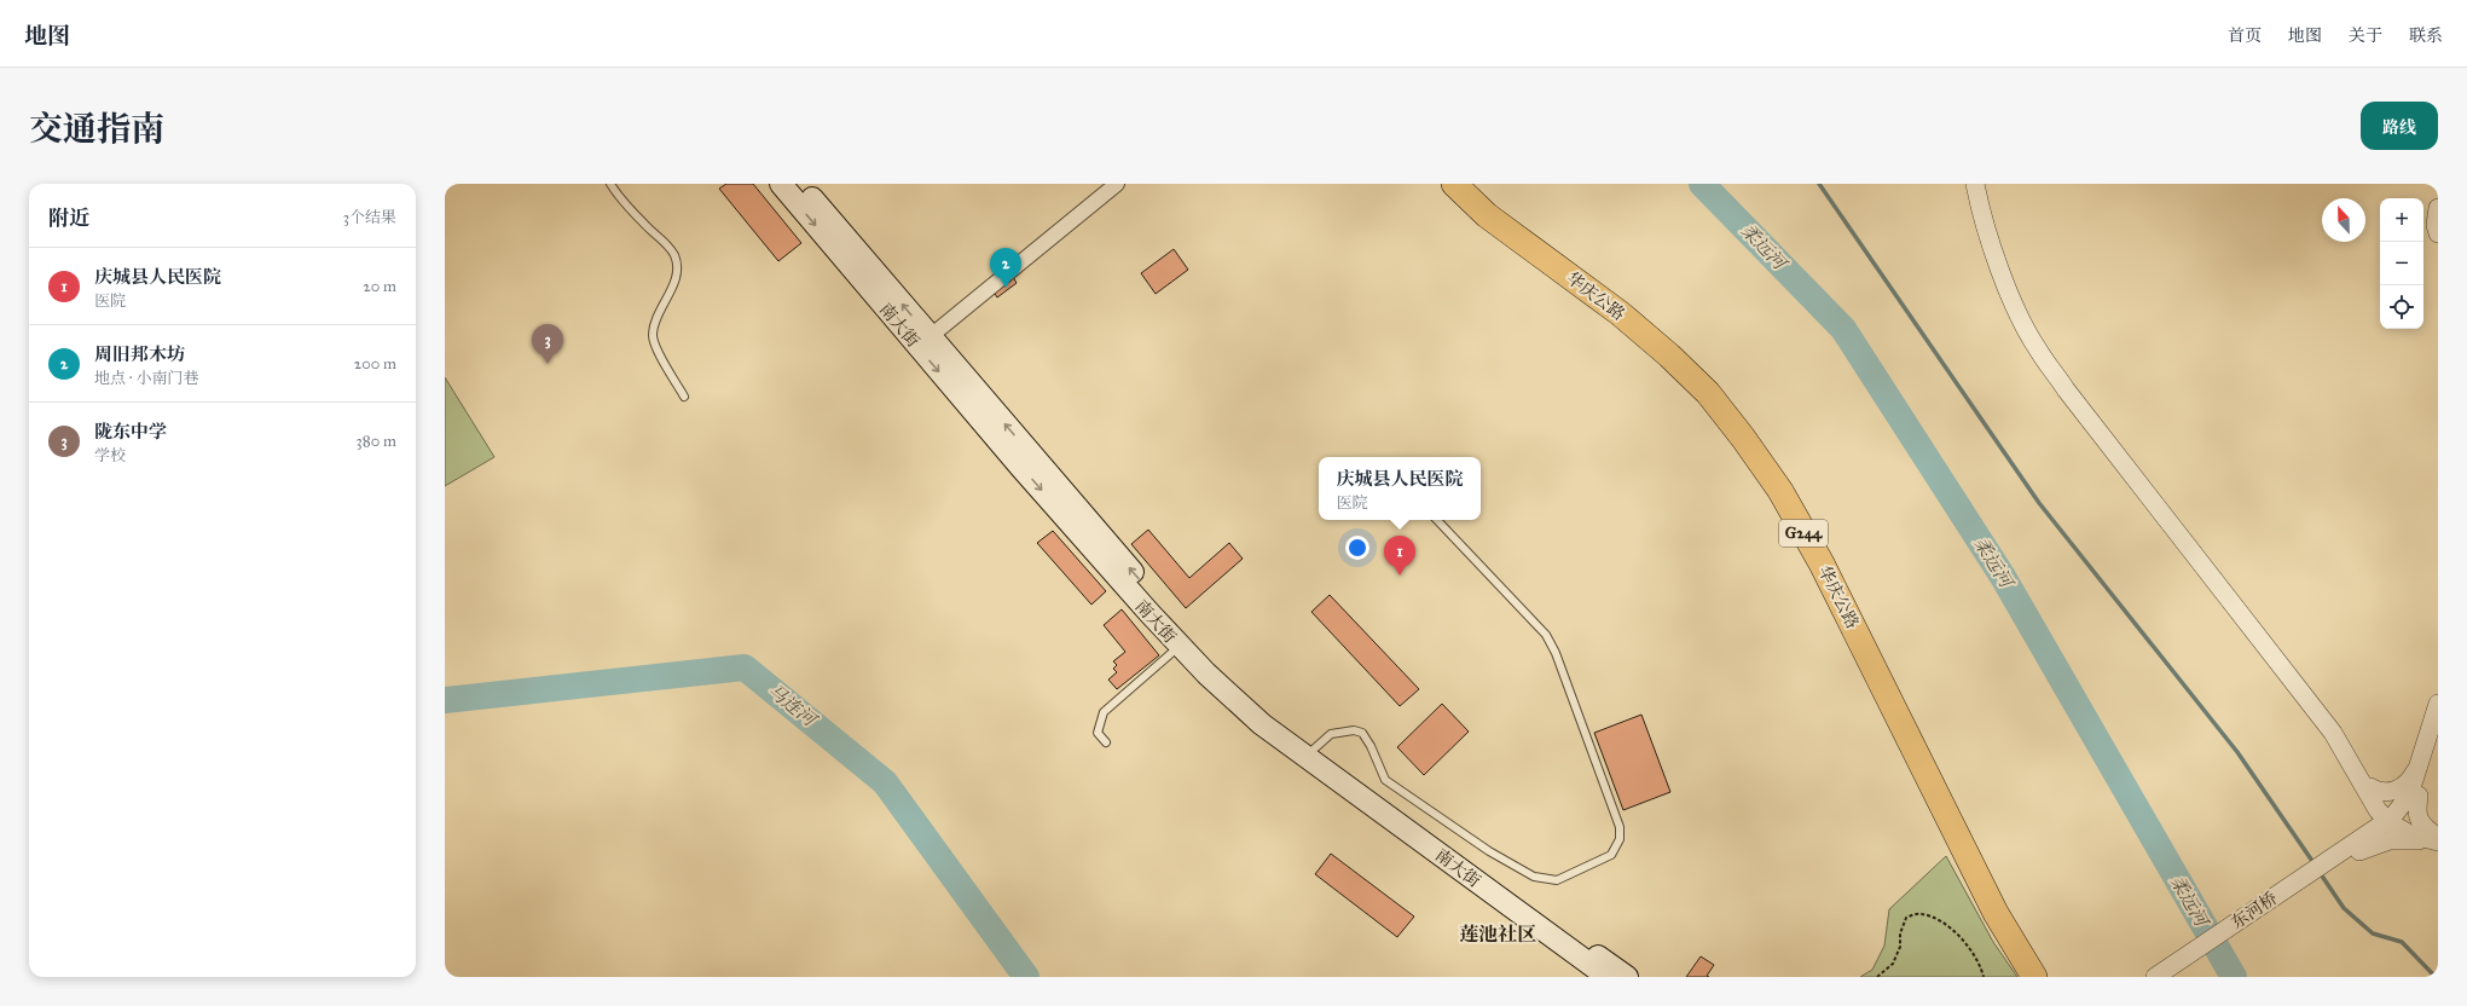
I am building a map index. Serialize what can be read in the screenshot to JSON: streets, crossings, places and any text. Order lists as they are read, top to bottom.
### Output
{
  "streets": {
    "highway": ["华庆公路", "G244"],
    "main road": ["南大街"],
    "street": ["东河桥"]
  },
  "districts": ["莲池社区"],
  "water": ["柔远河", "马连河"],
  "north": "top",
  "page": {
    "header": "地图",
    "nav": [
      "首页",
      "地图",
      "关于",
      "联系"
    ],
    "title": "交通指南",
    "buttons": "路线",
    "heading": ["附近", "3个结果"],
    "map_buttons": ["+", "−"],
    "list": [
      {
        "mark": "1",
        "name": "庆城县人民医院",
        "note": "医院",
        "value": "20 m"
      },
      {
        "mark": "2",
        "name": "周旧邦木坊",
        "note": "地点 · 小南门巷",
        "value": "200 m"
      },
      {
        "mark": "3",
        "name": "陇东中学",
        "note": "学校",
        "value": "380 m"
      }
    ],
    "pins": ["2", "3", "1"],
    "popup": ["庆城县人民医院", "医院"]
  }
}
